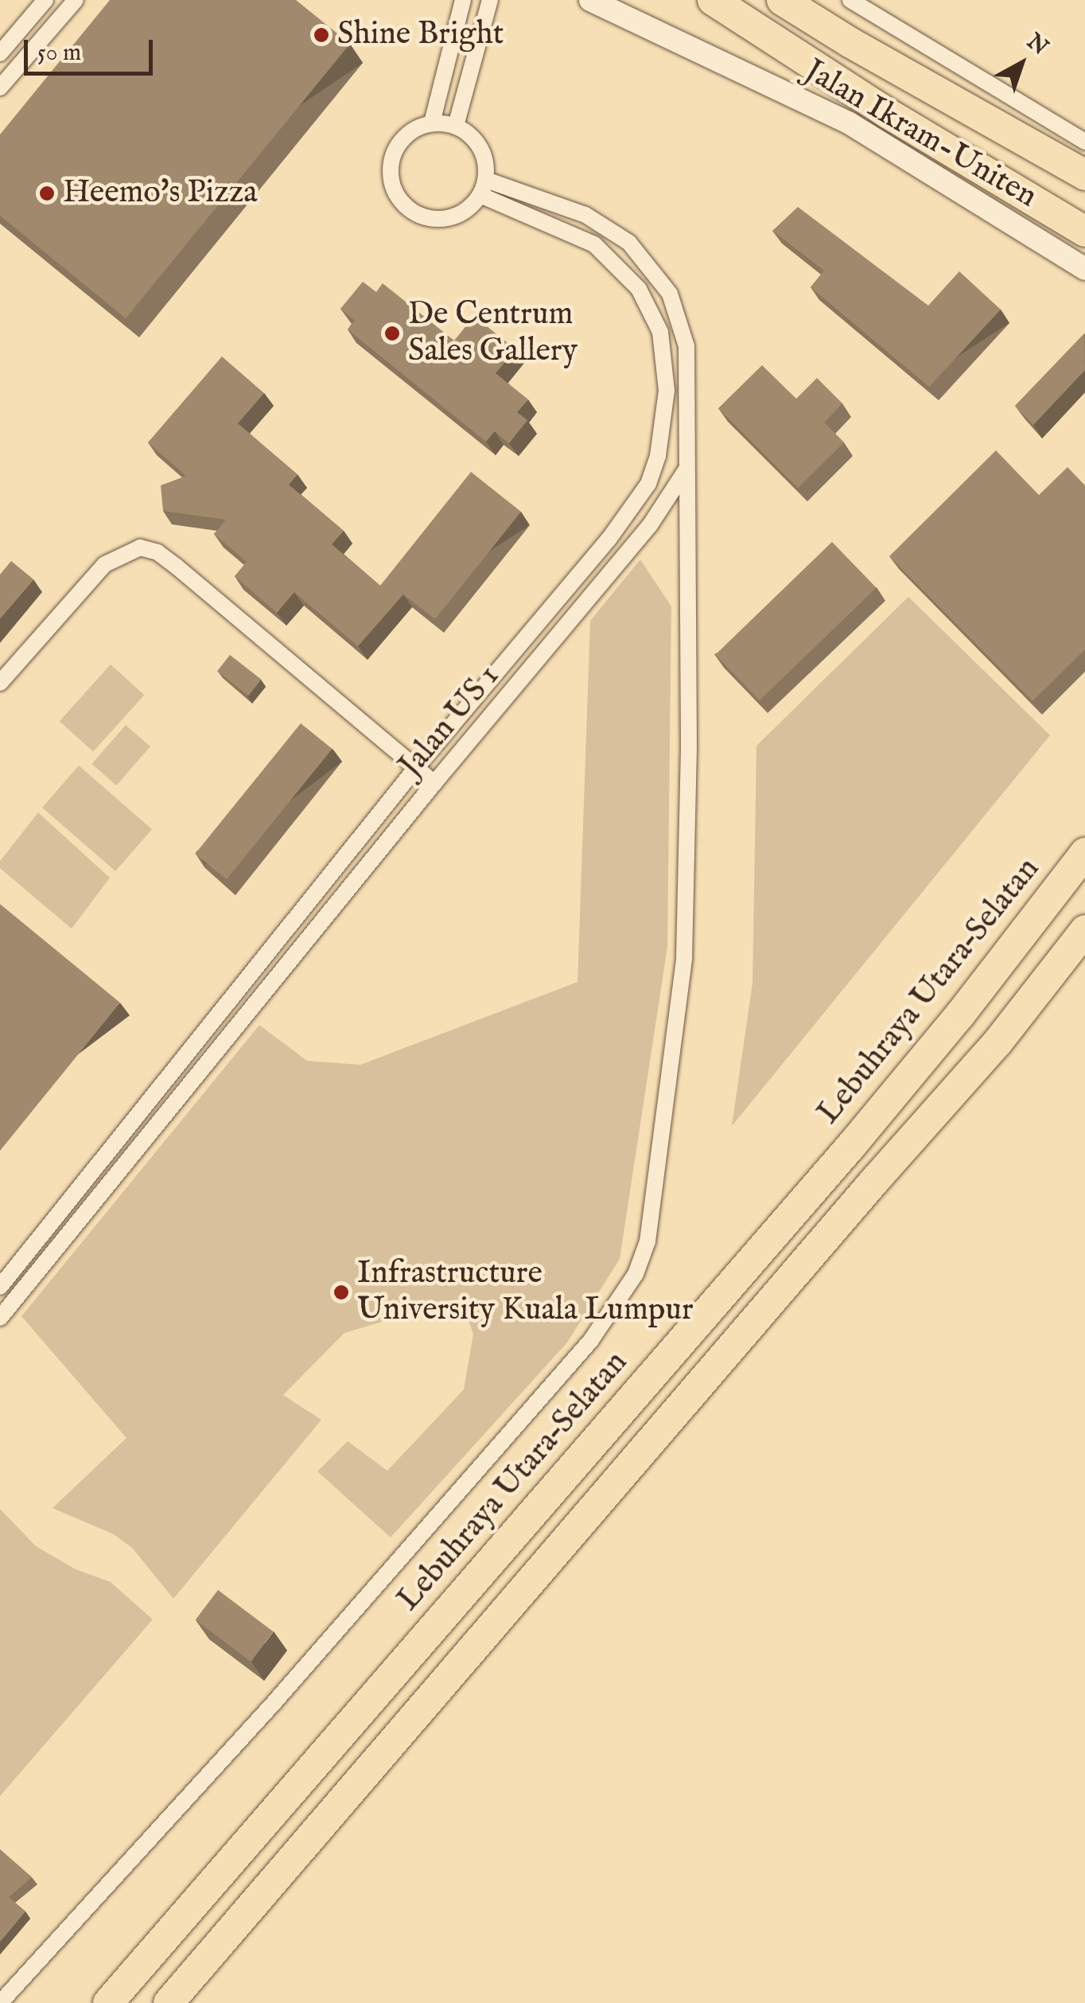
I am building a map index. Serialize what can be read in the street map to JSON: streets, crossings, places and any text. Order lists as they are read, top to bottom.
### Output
{
  "streets": {
    "highway": ["Lebuhraya Utara–Selatan"],
    "main road": ["Jalan Ikram-Uniten"],
    "street": ["Jalan US 1"]
  },
  "places": [
    "Shine Bright",
    "Heemo's Pizza",
    "De Centrum Sales Gallery",
    "Infrastructure University Kuala Lumpur"
  ],
  "scale_bar": "50 m",
  "north": "top right"
}
